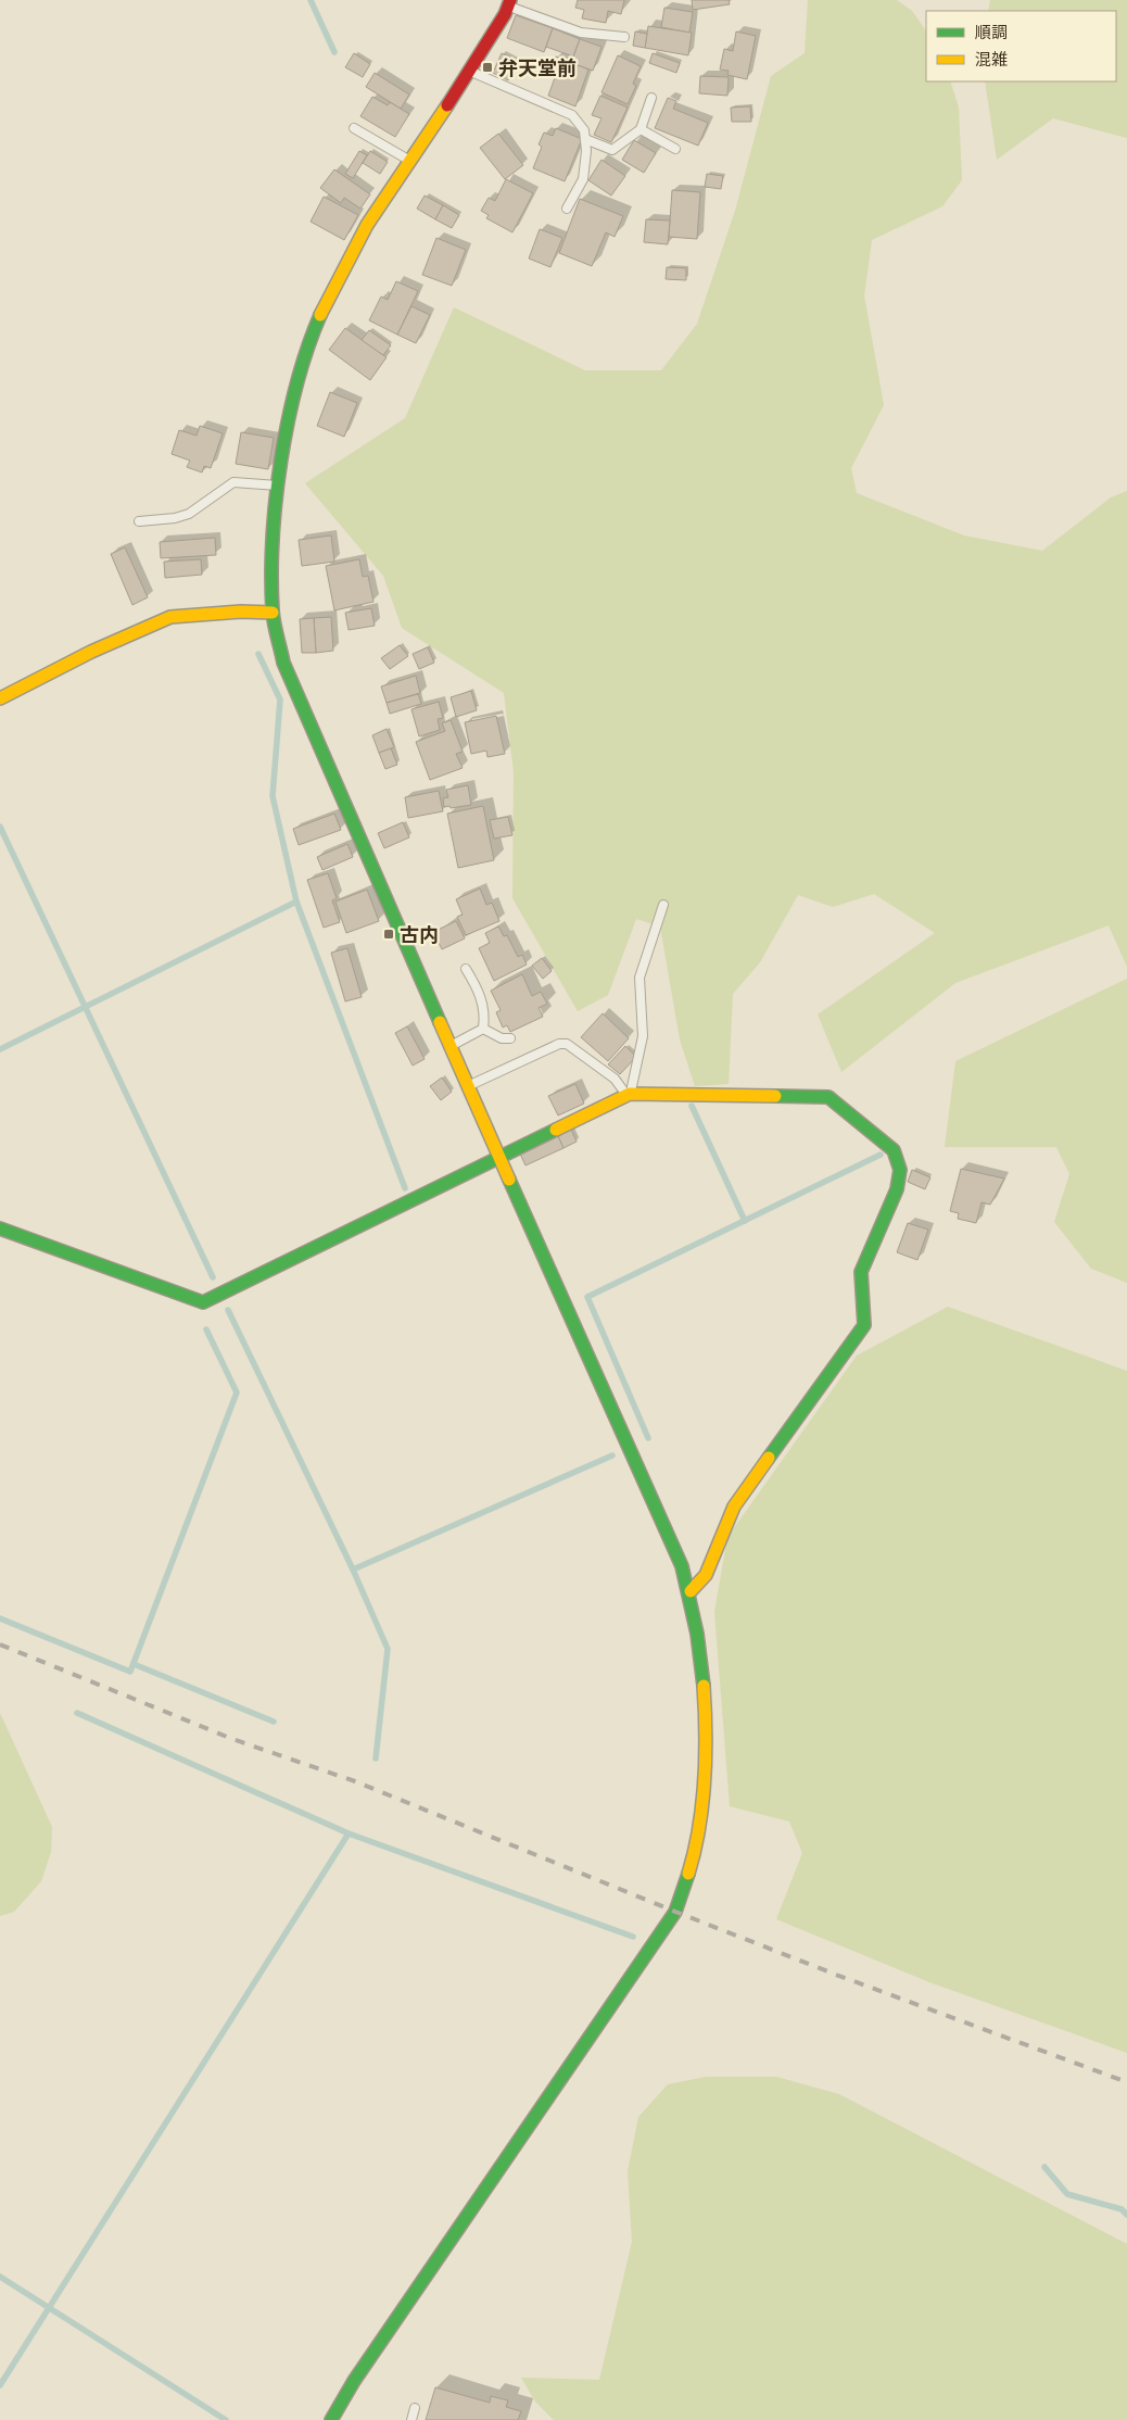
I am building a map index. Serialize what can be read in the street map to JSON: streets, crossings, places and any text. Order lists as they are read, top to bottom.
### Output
{
  "places": {
    "transit": ["弁天堂前", "古内"]
  },
  "legend": ["順調", "混雑"]
}
